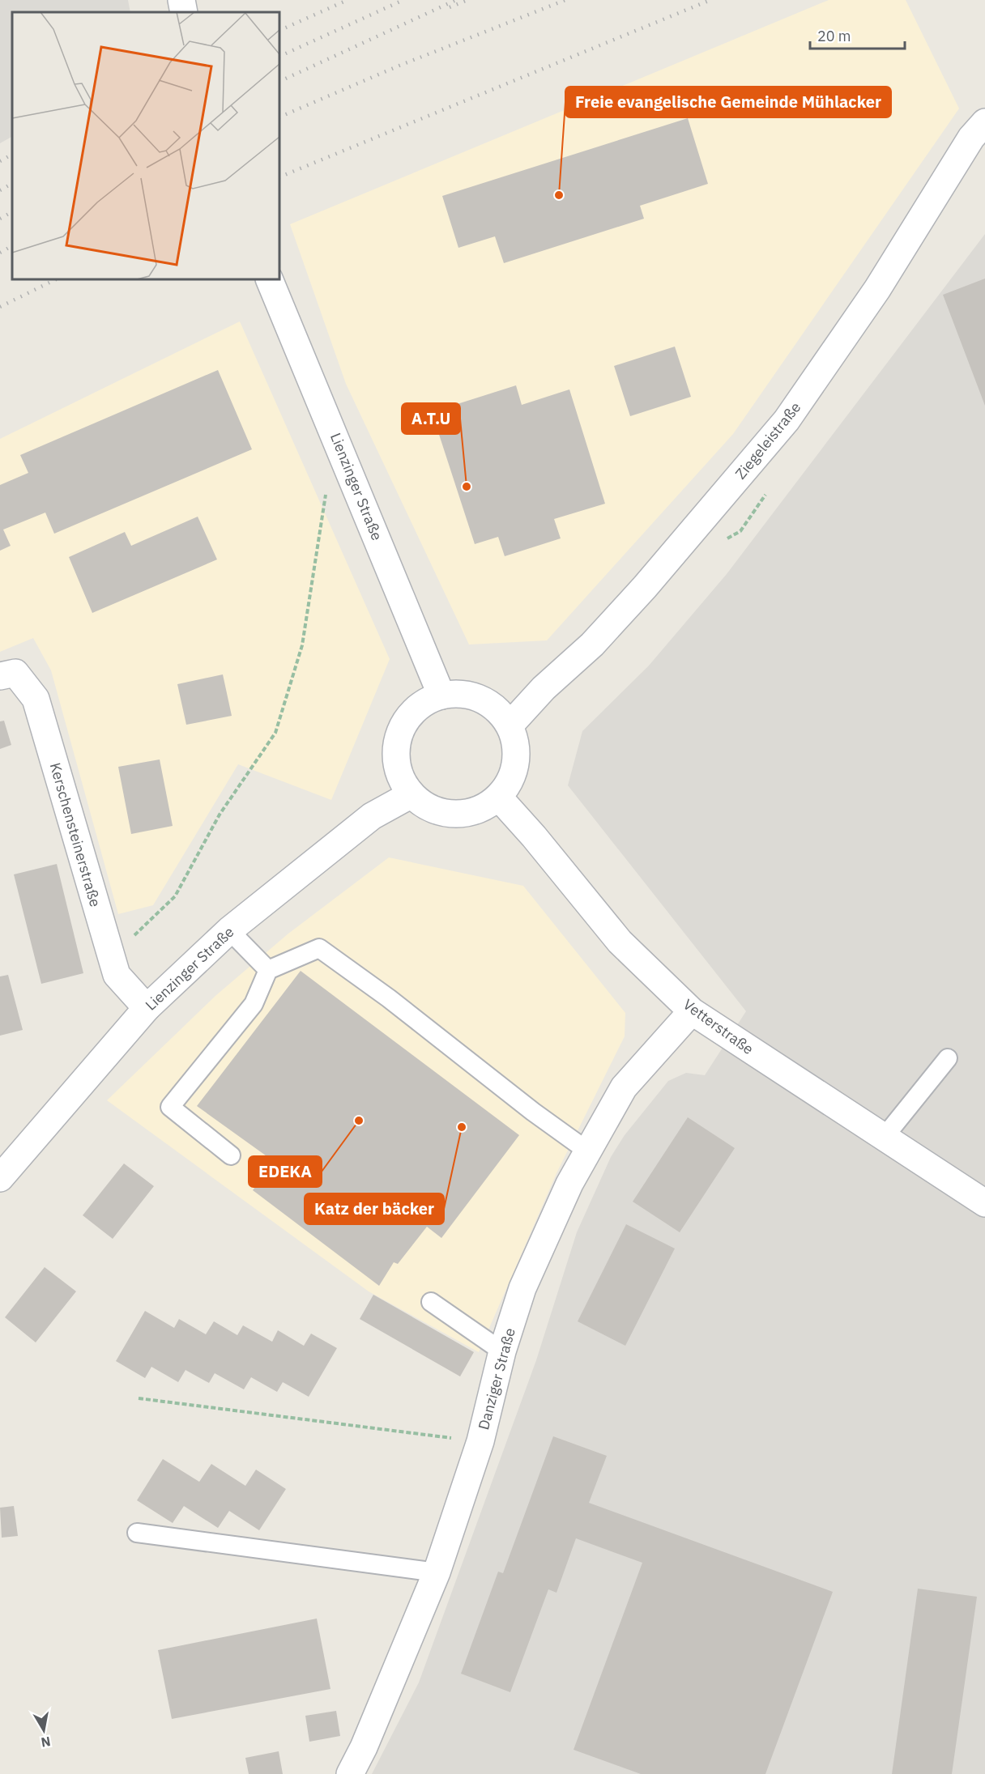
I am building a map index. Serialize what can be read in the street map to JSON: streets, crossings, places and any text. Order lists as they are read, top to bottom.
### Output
{
  "streets": {
    "street": [
      "Ziegeleistraße",
      "Lienzinger Straße",
      "Kerschensteinerstraße",
      "Vetterstraße",
      "Danziger Straße"
    ]
  },
  "crossings": [
    ["Ziegeleistraße", "Lienzinger Straße"],
    ["Ziegeleistraße", "Vetterstraße"],
    ["Lienzinger Straße", "Kerschensteinerstraße"],
    ["Lienzinger Straße", "Vetterstraße"],
    ["Vetterstraße", "Danziger Straße"]
  ],
  "places": [
    "Freie evangelische Gemeinde Mühlacker",
    "A.T.U",
    "EDEKA",
    "Katz der bäcker"
  ],
  "scale_bar": "20 m",
  "north": "bottom"
}
